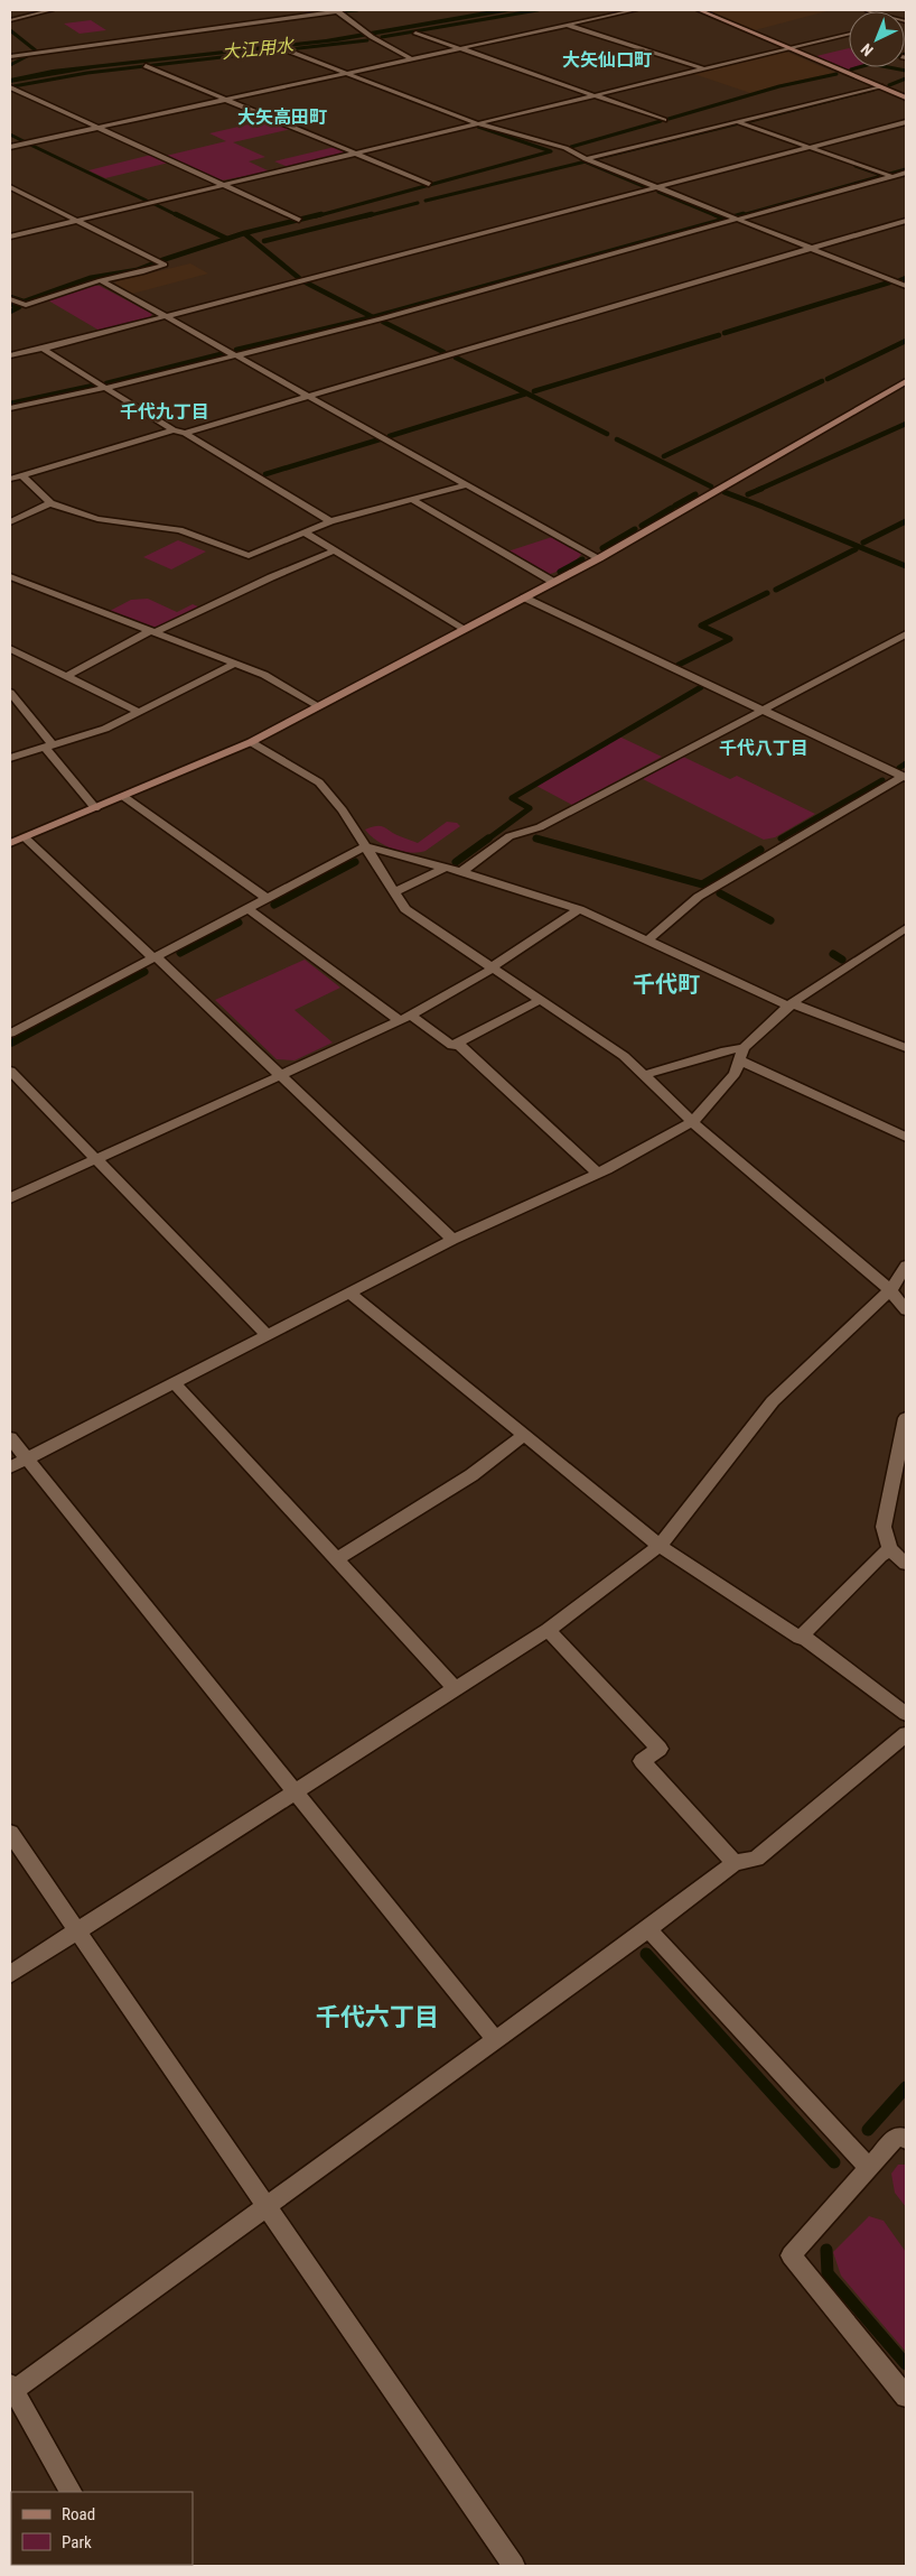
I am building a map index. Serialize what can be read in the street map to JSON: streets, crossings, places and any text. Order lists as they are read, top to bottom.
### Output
{
  "districts": [
    "大矢仙口町",
    "大矢高田町",
    "千代九丁目",
    "千代八丁目",
    "千代町",
    "千代六丁目"
  ],
  "water": ["大江用水"],
  "legend": ["Road", "Park"],
  "north": "bottom left"
}
